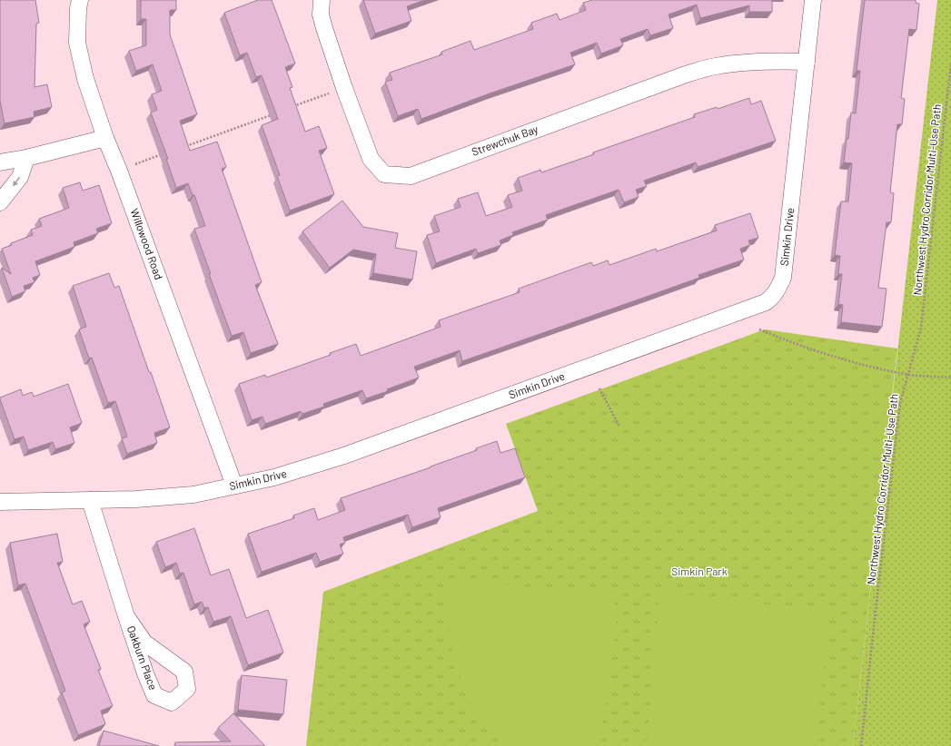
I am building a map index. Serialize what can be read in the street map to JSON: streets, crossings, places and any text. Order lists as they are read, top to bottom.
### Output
{
  "streets": {
    "street": [
      "Strewchuk Bay",
      "Simkin Drive",
      "Willowood Road",
      "Oakburn Place"
    ],
    "path": ["Northwest Hydro Corridor Multi-Use Path"]
  },
  "crossings": [
    ["Strewchuk Bay", "Simkin Drive"],
    ["Simkin Drive", "Willowood Road"],
    ["Simkin Drive", "Oakburn Place"]
  ],
  "parks": ["Simkin Park"]
}
